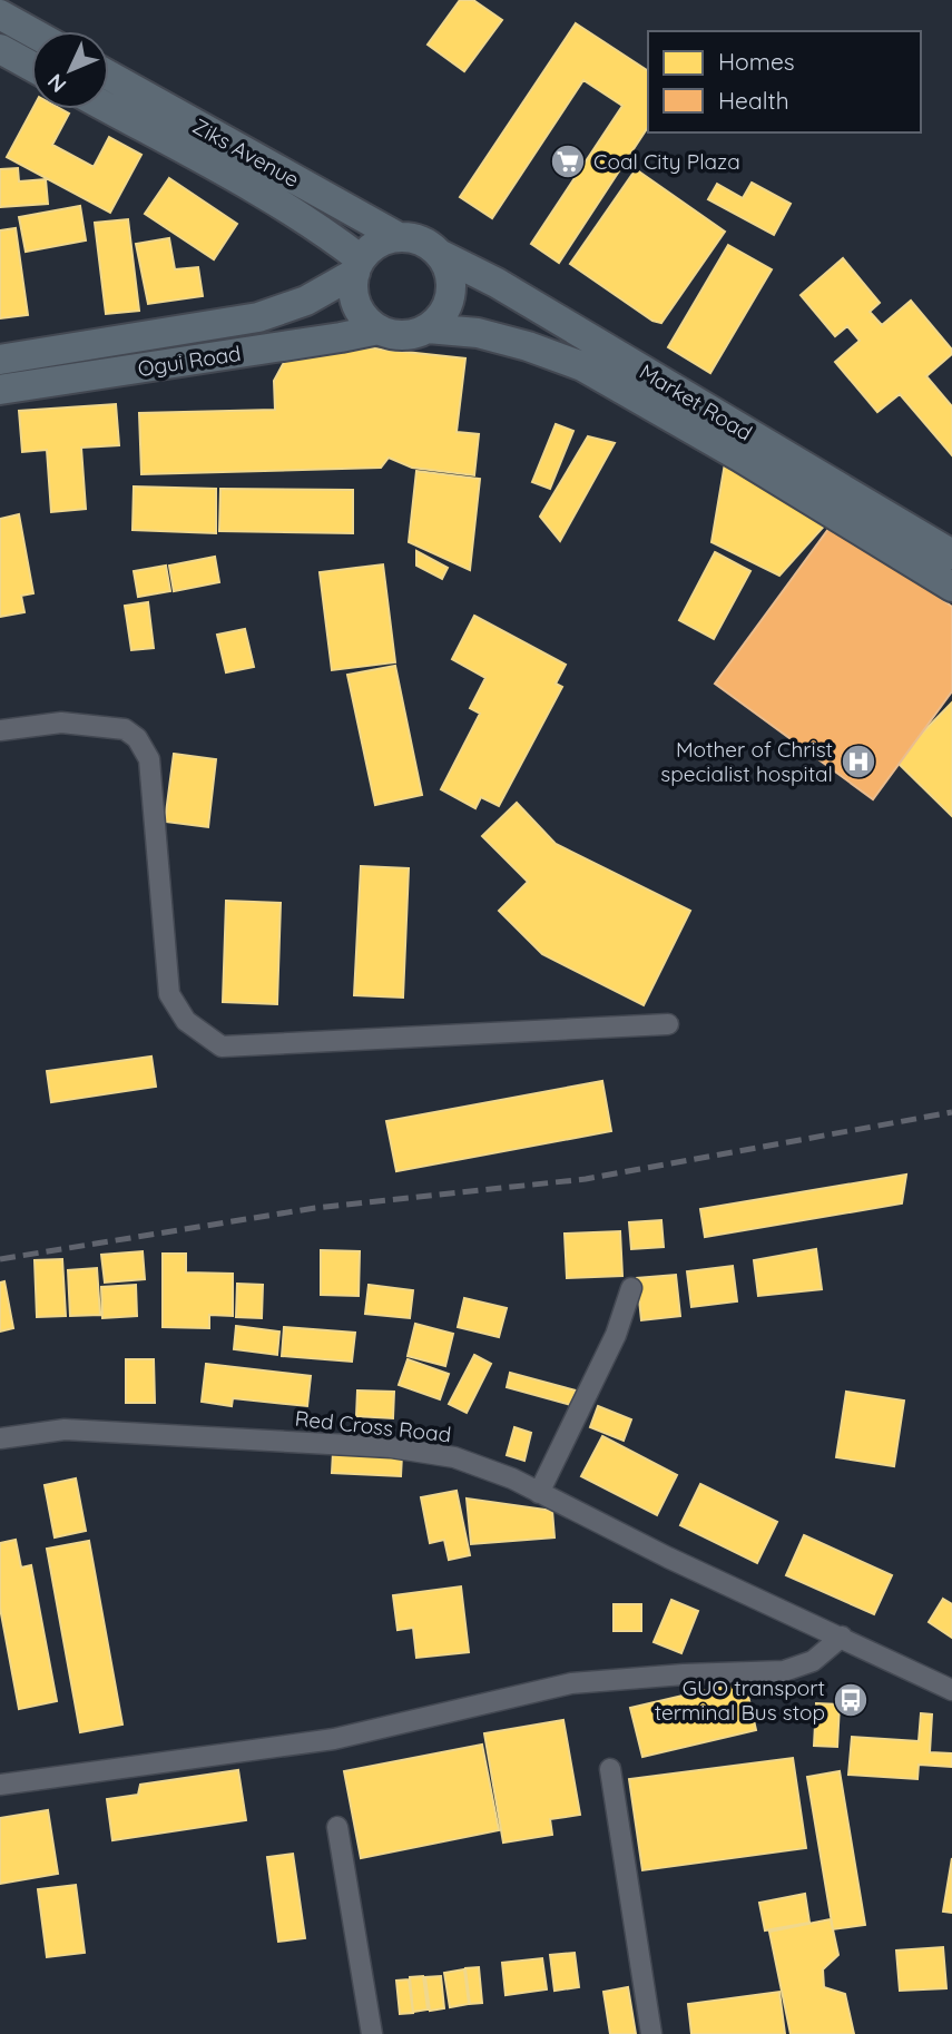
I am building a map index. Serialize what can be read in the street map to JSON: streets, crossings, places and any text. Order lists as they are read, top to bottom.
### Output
{
  "streets": {
    "main road": ["Ziks Avenue", "Ogui Road", "Market Road"],
    "street": ["Red Cross Road"]
  },
  "crossings": [
    ["Ziks Avenue", "Ogui Road"],
    ["Ziks Avenue", "Market Road"],
    ["Ogui Road", "Market Road"]
  ],
  "places": {
    "supermarket": ["Coal City Plaza"],
    "hospital": ["Mother of Christ specialist hospital"],
    "bus stop": ["GUO transport terminal Bus stop"]
  },
  "legend": ["Homes", "Health"],
  "north": "bottom left"
}
